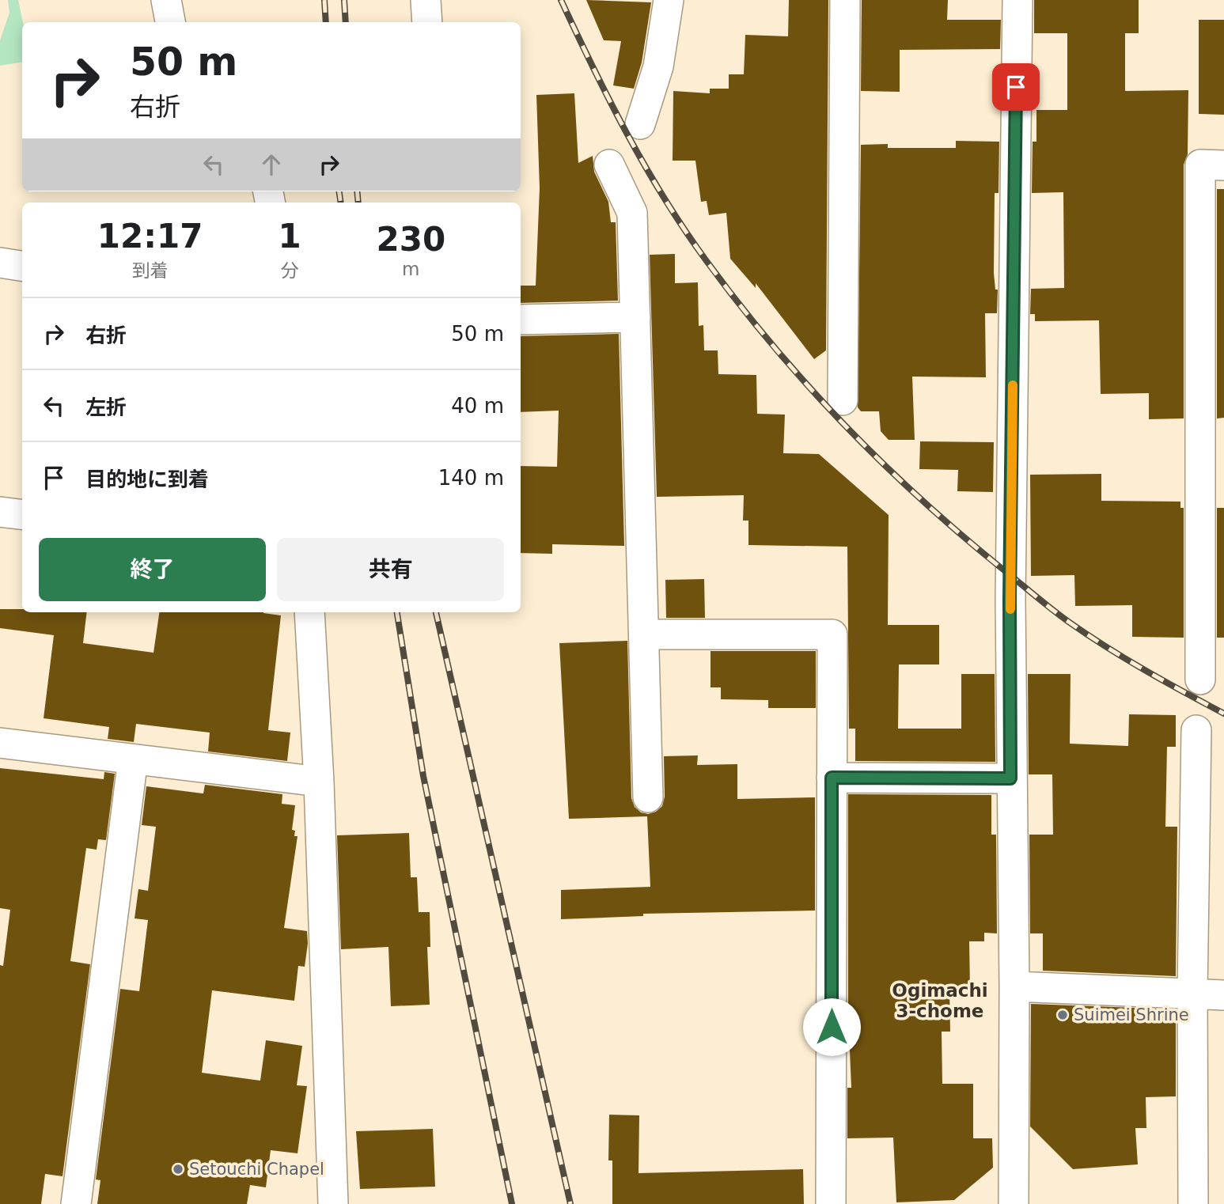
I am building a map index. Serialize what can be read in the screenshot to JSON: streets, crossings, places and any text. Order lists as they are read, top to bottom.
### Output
{
  "districts": ["Ogimachi 3-chome"],
  "places": ["Suimei Shrine", "Setouchi Chapel"],
  "page": {
    "turn": ["50 m", "右折"],
    "eta": [
      "12:17",
      "到着",
      "1",
      "分",
      "230",
      "m"
    ],
    "list": [
      {
        "name": "右折",
        "value": "50 m"
      },
      {
        "name": "左折",
        "value": "40 m"
      },
      {
        "name": "目的地に到着",
        "value": "140 m"
      }
    ],
    "buttons": ["終了", "共有"]
  }
}
